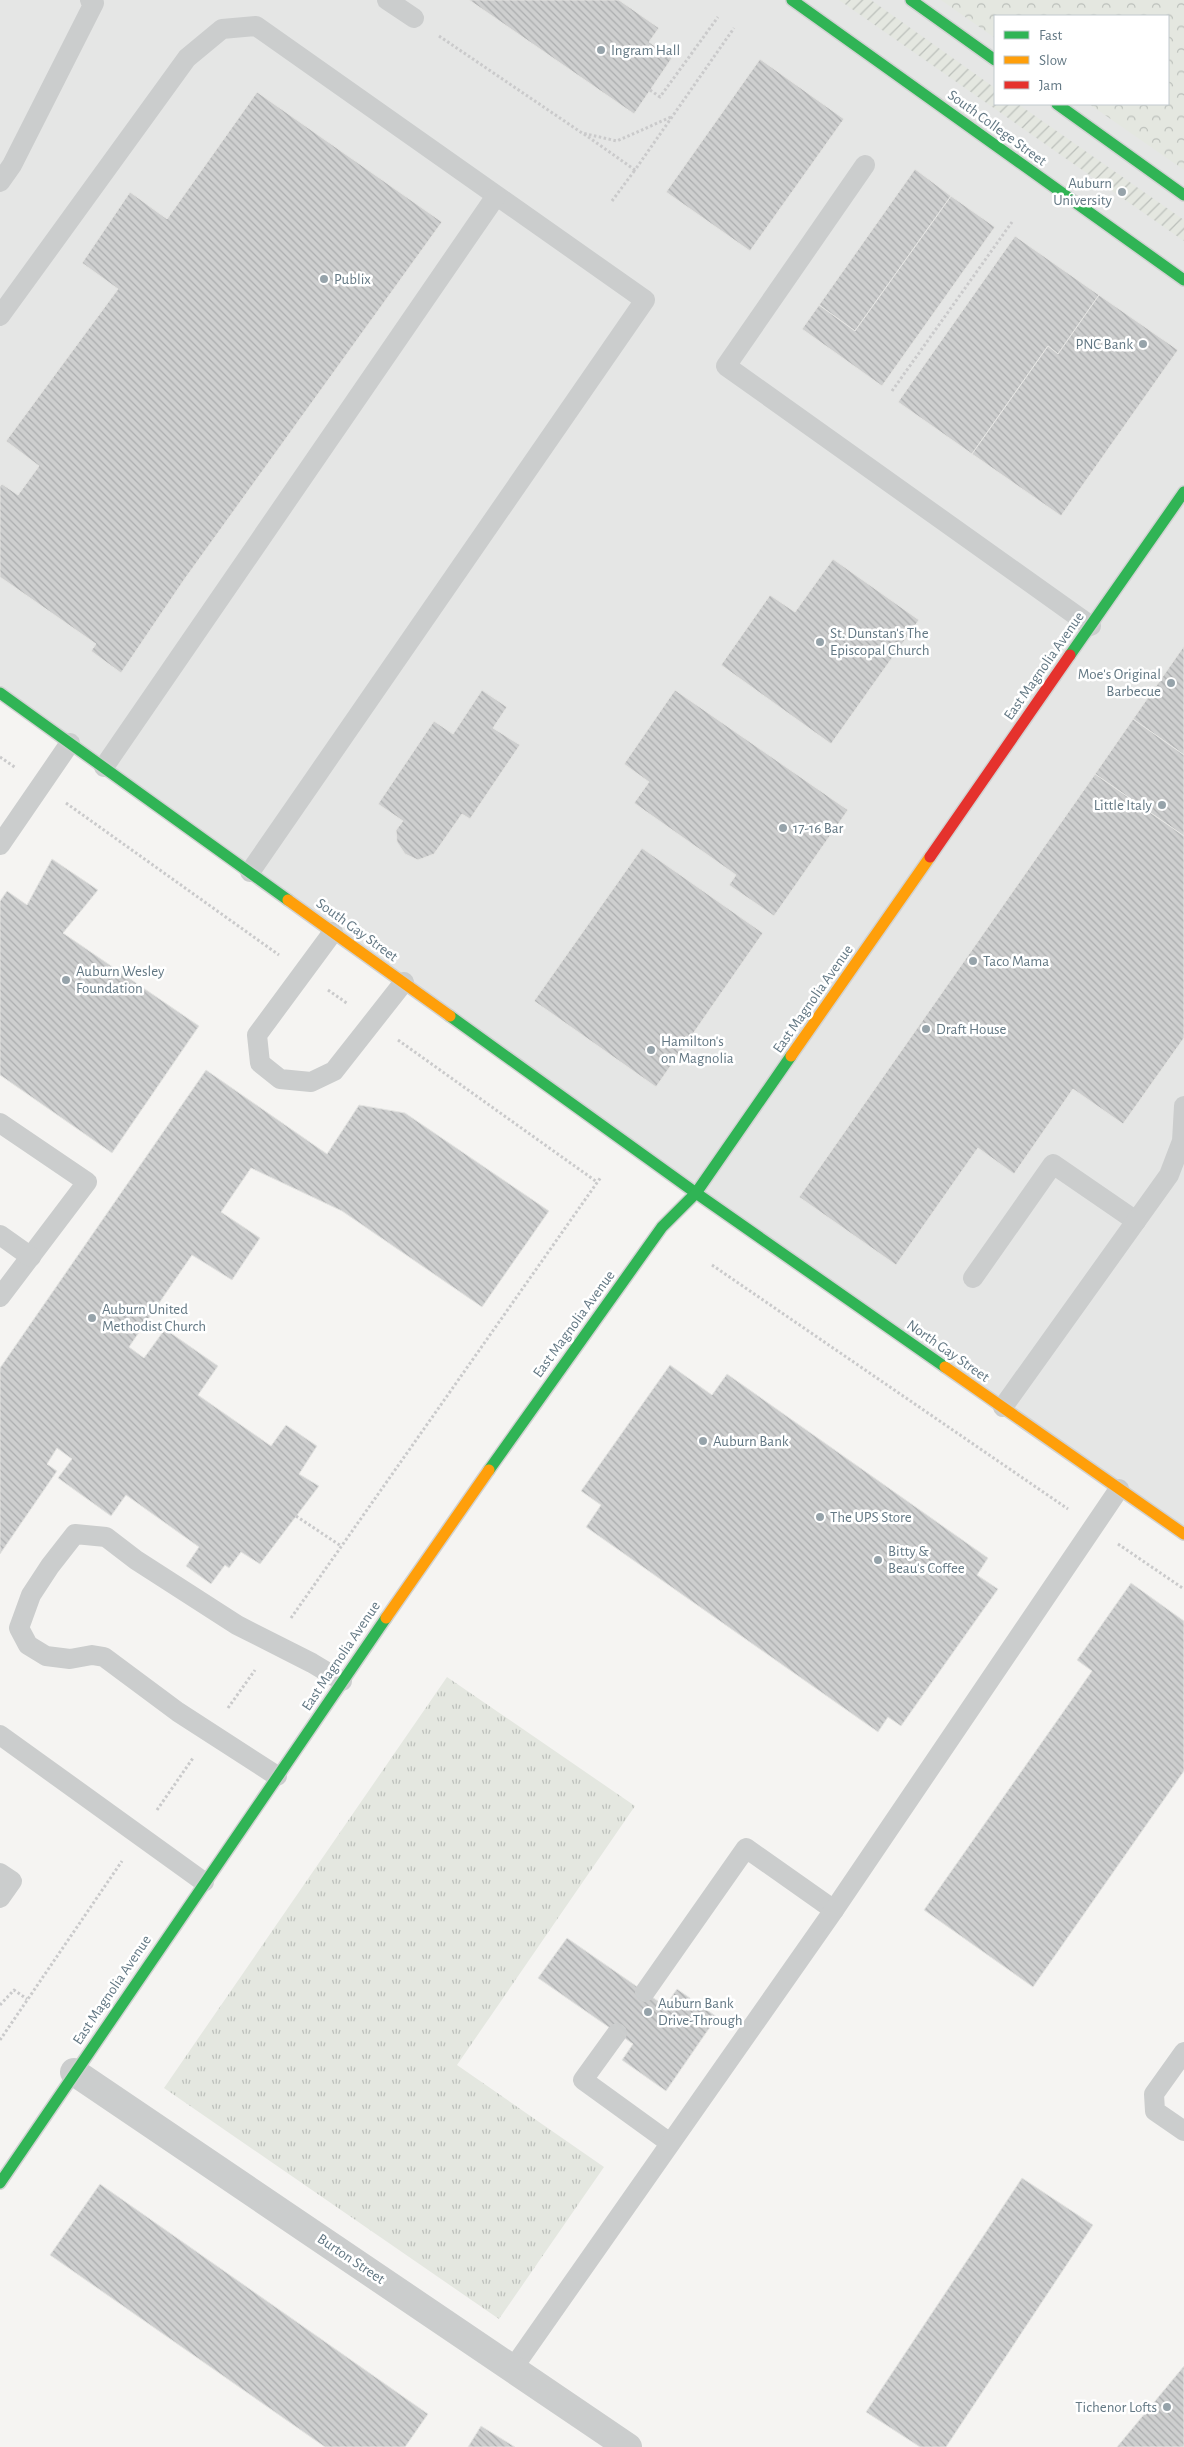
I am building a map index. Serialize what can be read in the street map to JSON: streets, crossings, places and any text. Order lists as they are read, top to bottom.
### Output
{
  "streets": {
    "street": [
      "South College Street",
      "East Magnolia Avenue",
      "South Gay Street",
      "North Gay Street",
      "Burton Street"
    ]
  },
  "crossings": [
    ["East Magnolia Avenue", "South Gay Street"],
    ["East Magnolia Avenue", "North Gay Street"],
    ["East Magnolia Avenue", "Burton Street"],
    ["South Gay Street", "North Gay Street"]
  ],
  "places": [
    "Ingram Hall",
    "Auburn University",
    "Publix",
    "PNC Bank",
    "St. Dunstan's The Episcopal Church",
    "Moe's Original Barbecue",
    "Little Italy",
    "17-16 Bar",
    "Taco Mama",
    "Auburn Wesley Foundation",
    "Draft House",
    "Hamilton's on Magnolia",
    "Auburn United Methodist Church",
    "Auburn Bank",
    "The UPS Store",
    "Bitty & Beau's Coffee",
    "Auburn Bank Drive-Through",
    "Tichenor Lofts"
  ],
  "legend": ["Fast", "Slow", "Jam"]
}
